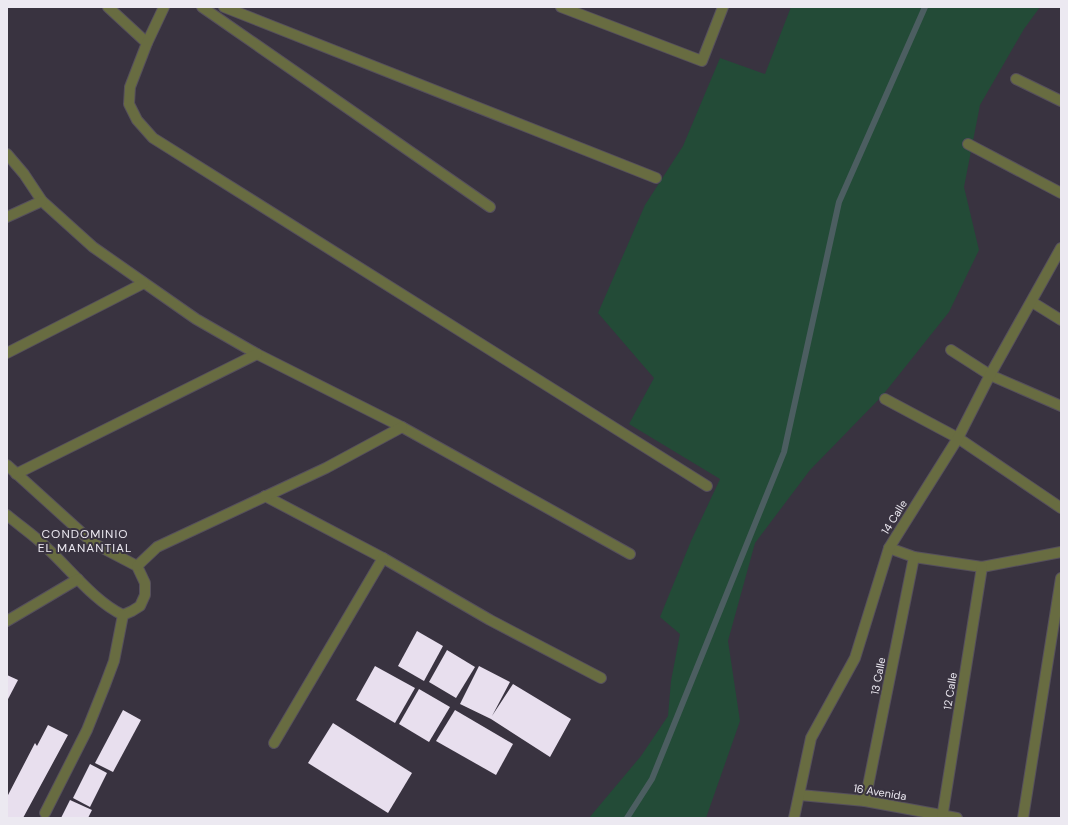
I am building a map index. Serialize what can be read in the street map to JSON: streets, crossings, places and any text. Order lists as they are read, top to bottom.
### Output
{
  "streets": {
    "street": [
      "14 Calle",
      "13 Calle",
      "12 Calle",
      "16 Avenida"
    ]
  },
  "crossings": [
    ["14 Calle", "16 Avenida"],
    ["13 Calle", "16 Avenida"],
    ["12 Calle", "16 Avenida"]
  ],
  "districts": ["CONDOMINIO EL MANANTIAL"]
}
